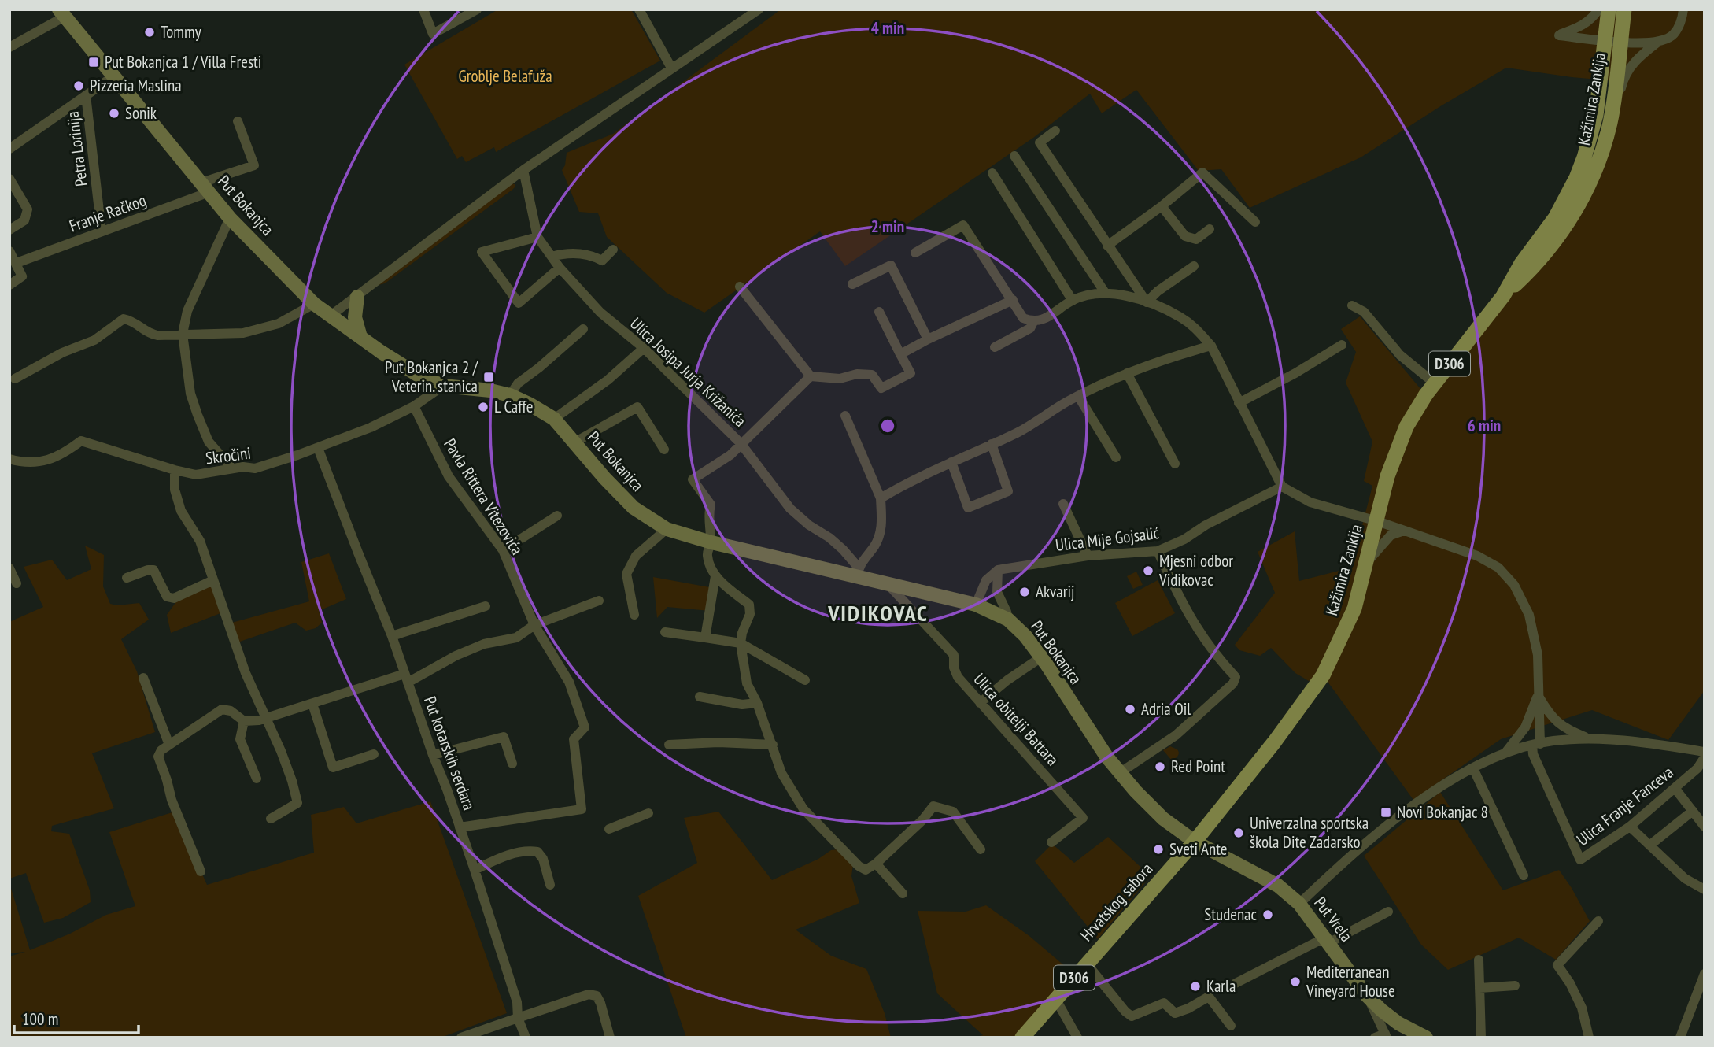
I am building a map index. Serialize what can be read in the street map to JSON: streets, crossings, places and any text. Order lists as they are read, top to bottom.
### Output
{
  "streets": {
    "main road": [
      "Kažimira Zankija",
      "Put Bokanjca",
      "D306",
      "Hrvatskog sabora",
      "Put Vrela"
    ],
    "street": [
      "Petra Lorinija",
      "Franje Račkog",
      "Ulica Josipa Jurja Križanića",
      "Skročini",
      "Pavla Rittera Vitezovića",
      "Ulica Mije Gojsalić",
      "Ulica obitelji Battara",
      "Put kotarskih serdara",
      "Ulica Franje Fanceva"
    ]
  },
  "crossings": [
    ["Kažimira Zankija", "Put Bokanjca"],
    ["Kažimira Zankija", "Hrvatskog sabora"],
    ["Kažimira Zankija", "Put Vrela"],
    ["Petra Lorinija", "Franje Račkog"],
    ["Put Bokanjca", "Franje Račkog"],
    ["Put Bokanjca", "Ulica Josipa Jurja Križanića"],
    ["Put Bokanjca", "Skročini"],
    ["Put Bokanjca", "Ulica obitelji Battara"],
    ["Put Bokanjca", "Hrvatskog sabora"],
    ["Put Bokanjca", "Put Vrela"],
    ["Skročini", "Pavla Rittera Vitezovića"],
    ["Skročini", "Put kotarskih serdara"],
    ["Pavla Rittera Vitezovića", "Put kotarskih serdara"],
    ["Ulica Franje Fanceva", "Put Vrela"],
    ["Hrvatskog sabora", "Put Vrela"]
  ],
  "districts": ["VIDIKOVAC"],
  "parks": ["Groblje Belafuža"],
  "places": {
    "other": [
      "Tommy",
      "Pizzeria Maslina",
      "Sonik",
      "L Caffe",
      "Mjesni odbor Vidikovac",
      "Akvarij",
      "Adria Oil",
      "Red Point",
      "Univerzalna sportska škola Dite Zadarsko",
      "Sveti Ante",
      "Studenac",
      "Mediterranean Vineyard House",
      "Karla"
    ],
    "transit": ["Put Bokanjca 1 / Villa Fresti", "Put Bokanjca 2 / Veterin. stanica", "Novi Bokanjac 8"]
  },
  "scale_bar": "100 m",
  "rings": ["4 min", "2 min", "6 min"]
}
